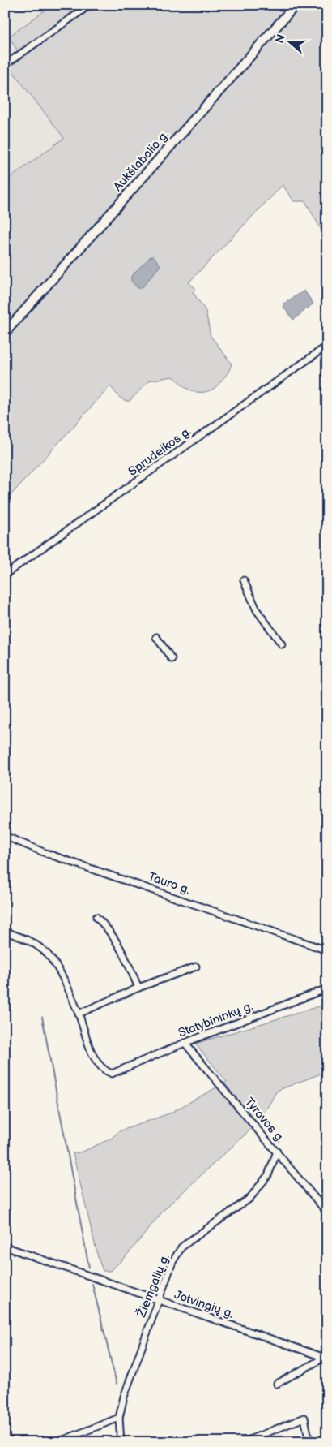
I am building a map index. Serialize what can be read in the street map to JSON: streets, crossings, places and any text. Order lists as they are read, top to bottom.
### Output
{
  "streets": {
    "main road": ["Aukštabalio g."],
    "street": [
      "Sprudeikos g.",
      "Tauro g.",
      "Statybininkų g.",
      "Tyravos g.",
      "Žiemgalių g.",
      "Jotvingių g."
    ]
  },
  "crossings": [
    ["Statybininkų g.", "Tyravos g."],
    ["Tyravos g.", "Žiemgalių g."],
    ["Žiemgalių g.", "Jotvingių g."]
  ],
  "north": "left"
}
